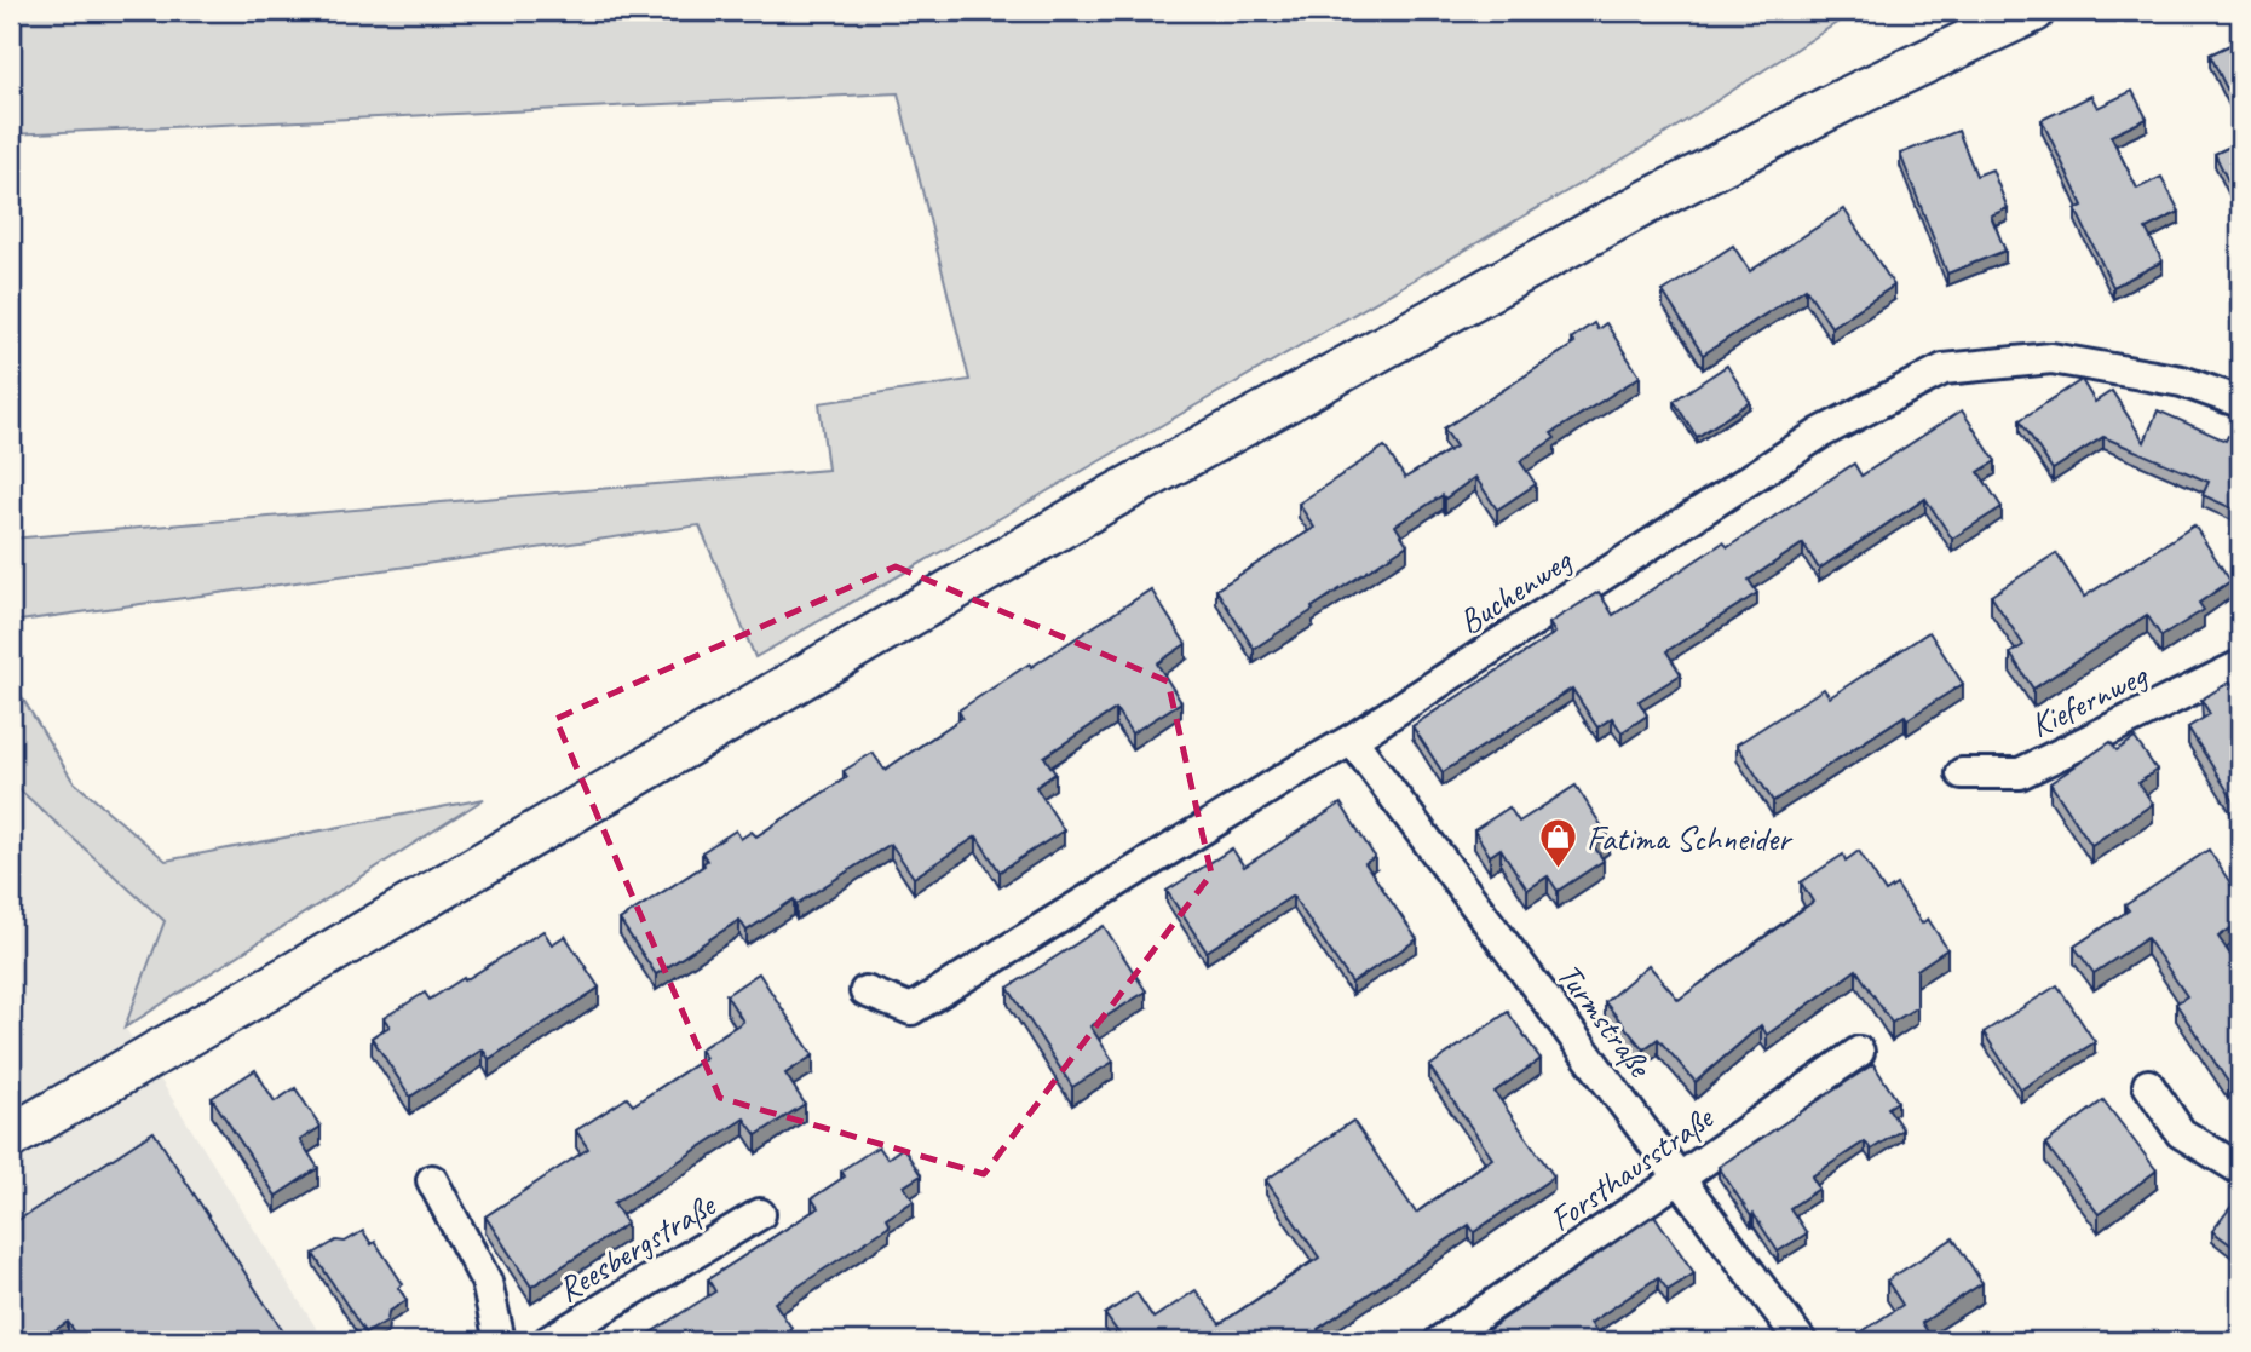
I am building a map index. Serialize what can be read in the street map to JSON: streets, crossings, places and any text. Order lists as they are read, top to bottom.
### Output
{
  "streets": {
    "street": [
      "Buchenweg",
      "Kiefernweg",
      "Turmstraße",
      "Forsthausstraße",
      "Reesbergstraße"
    ]
  },
  "crossings": [
    ["Buchenweg", "Turmstraße"],
    ["Turmstraße", "Forsthausstraße"]
  ],
  "places": {
    "shop": ["Fatima Schneider"]
  }
}
